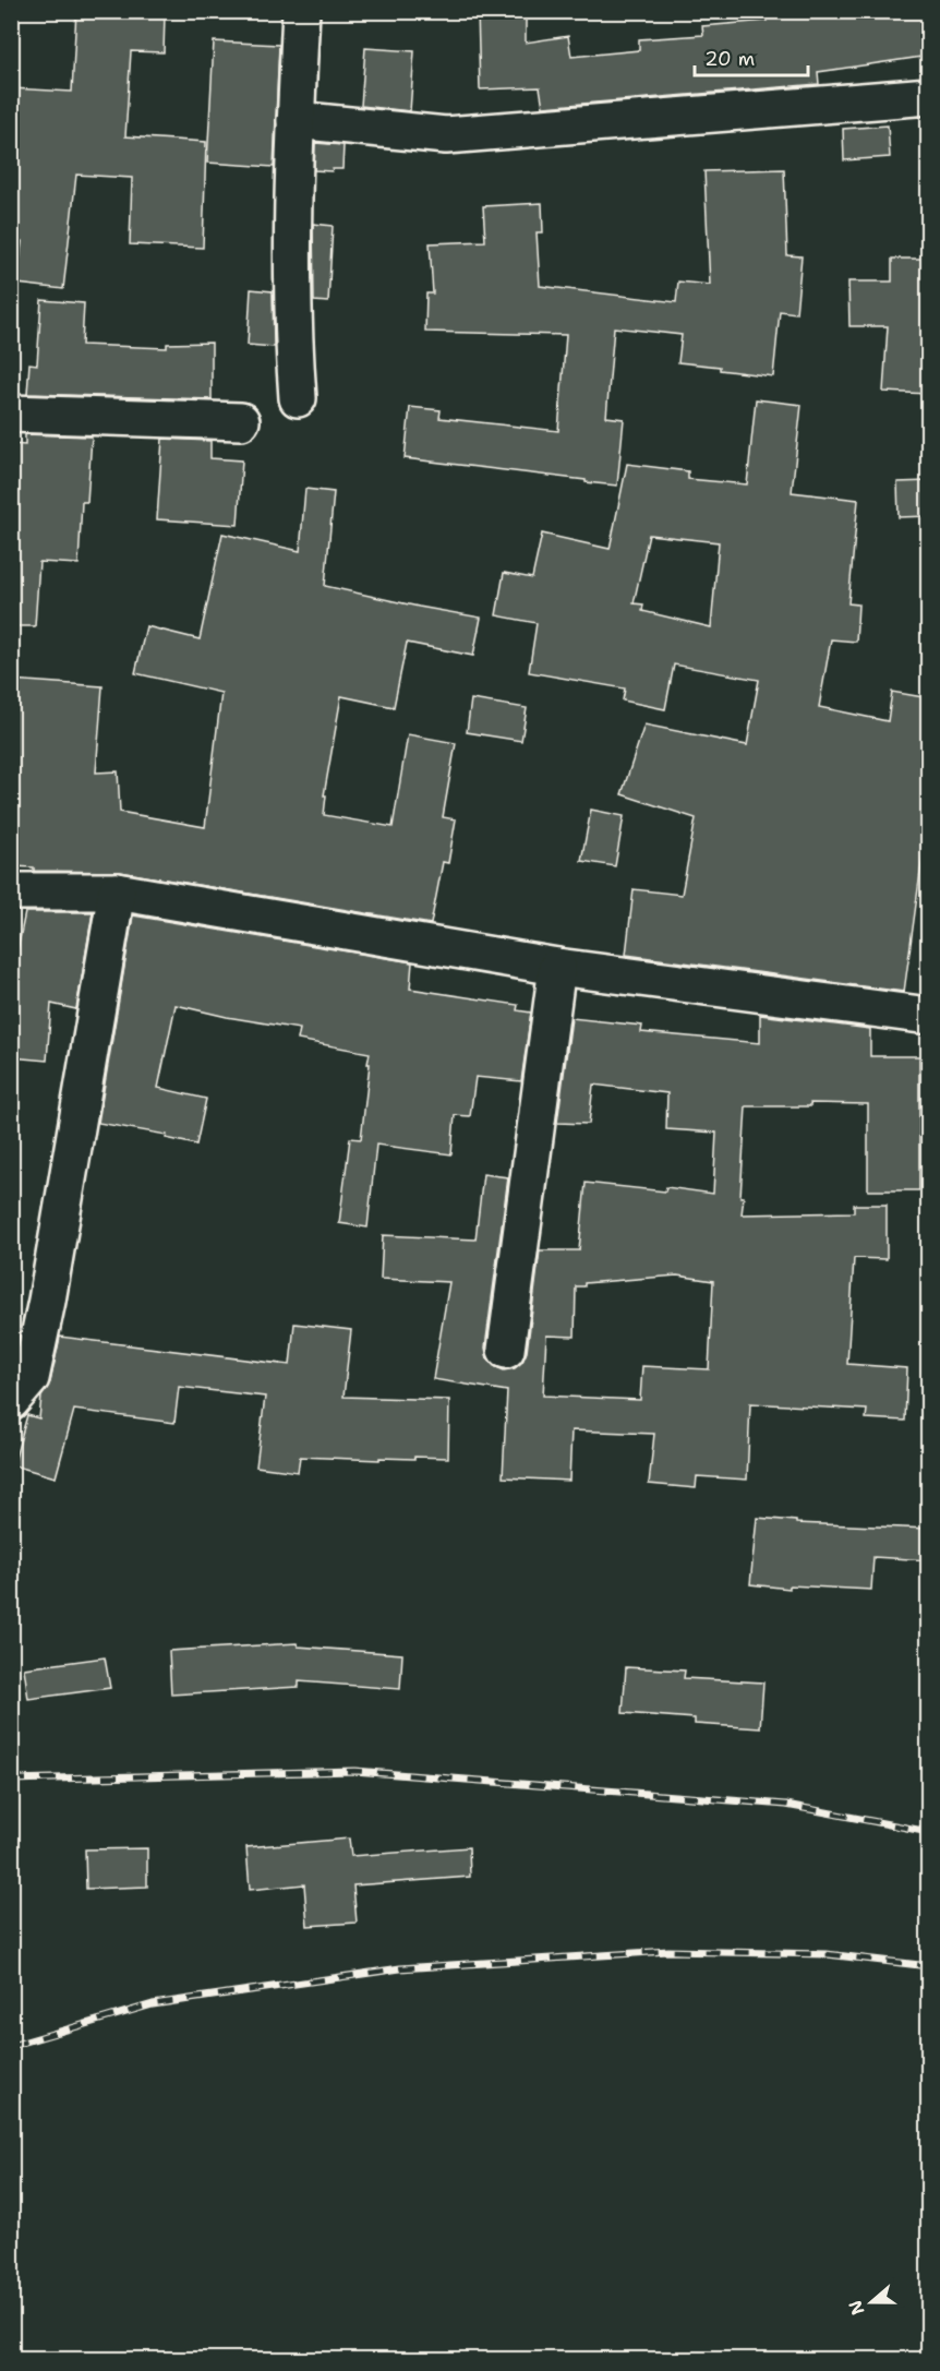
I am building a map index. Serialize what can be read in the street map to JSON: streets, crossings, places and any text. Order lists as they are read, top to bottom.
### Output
{
  "scale_bar": "20 m",
  "north": "left"
}
